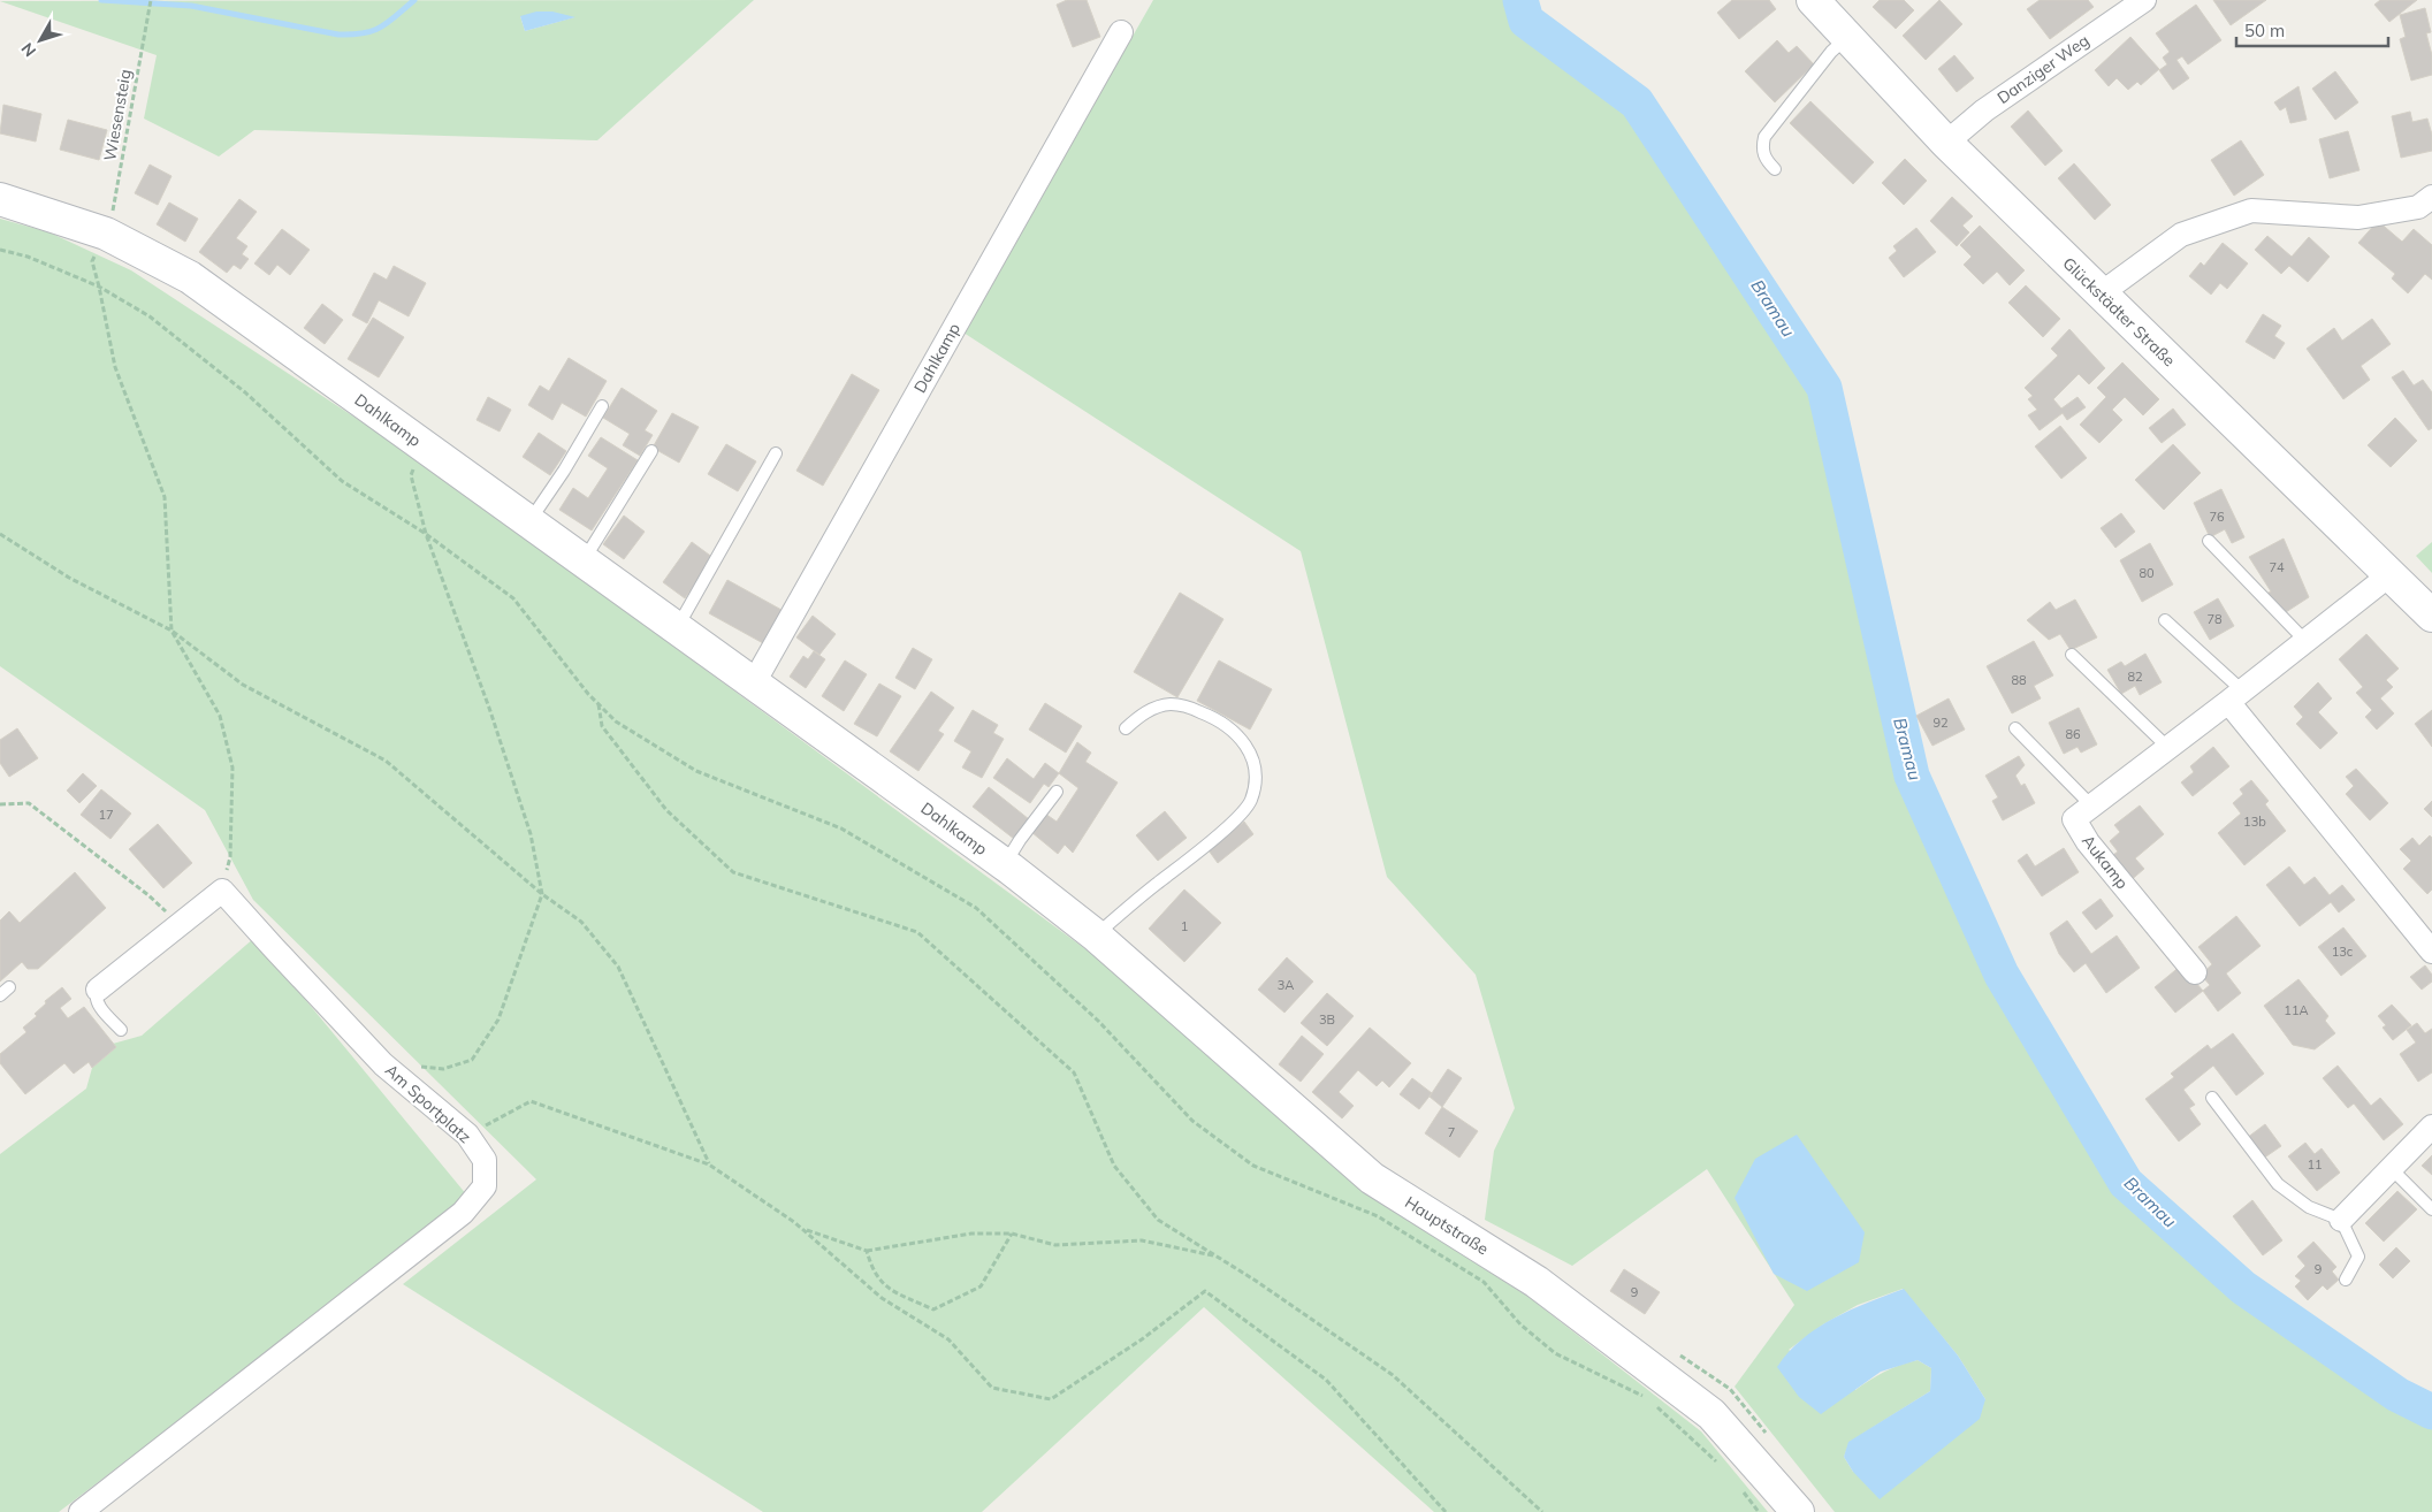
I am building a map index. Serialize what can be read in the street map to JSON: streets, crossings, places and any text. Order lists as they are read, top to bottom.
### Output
{
  "streets": {
    "street": [
      "Danziger Weg",
      "Glückstädter Straße",
      "Dahlkamp",
      "Aukamp",
      "Am Sportplatz",
      "Hauptstraße"
    ],
    "path": ["Wiesensteig"]
  },
  "crossings": [
    ["Danziger Weg", "Glückstädter Straße"],
    ["Wiesensteig", "Dahlkamp"],
    ["Glückstädter Straße", "Aukamp"],
    ["Dahlkamp", "Hauptstraße"]
  ],
  "water": ["Bramau"],
  "house_numbers": [
    "76",
    "74",
    "80",
    "78",
    "82",
    "88",
    "92",
    "86",
    "17",
    "13b",
    "1",
    "13c",
    "3A",
    "11A",
    "3B",
    "7",
    "11",
    "9",
    "9"
  ],
  "scale_bar": "50 m",
  "north": "bottom left"
}
